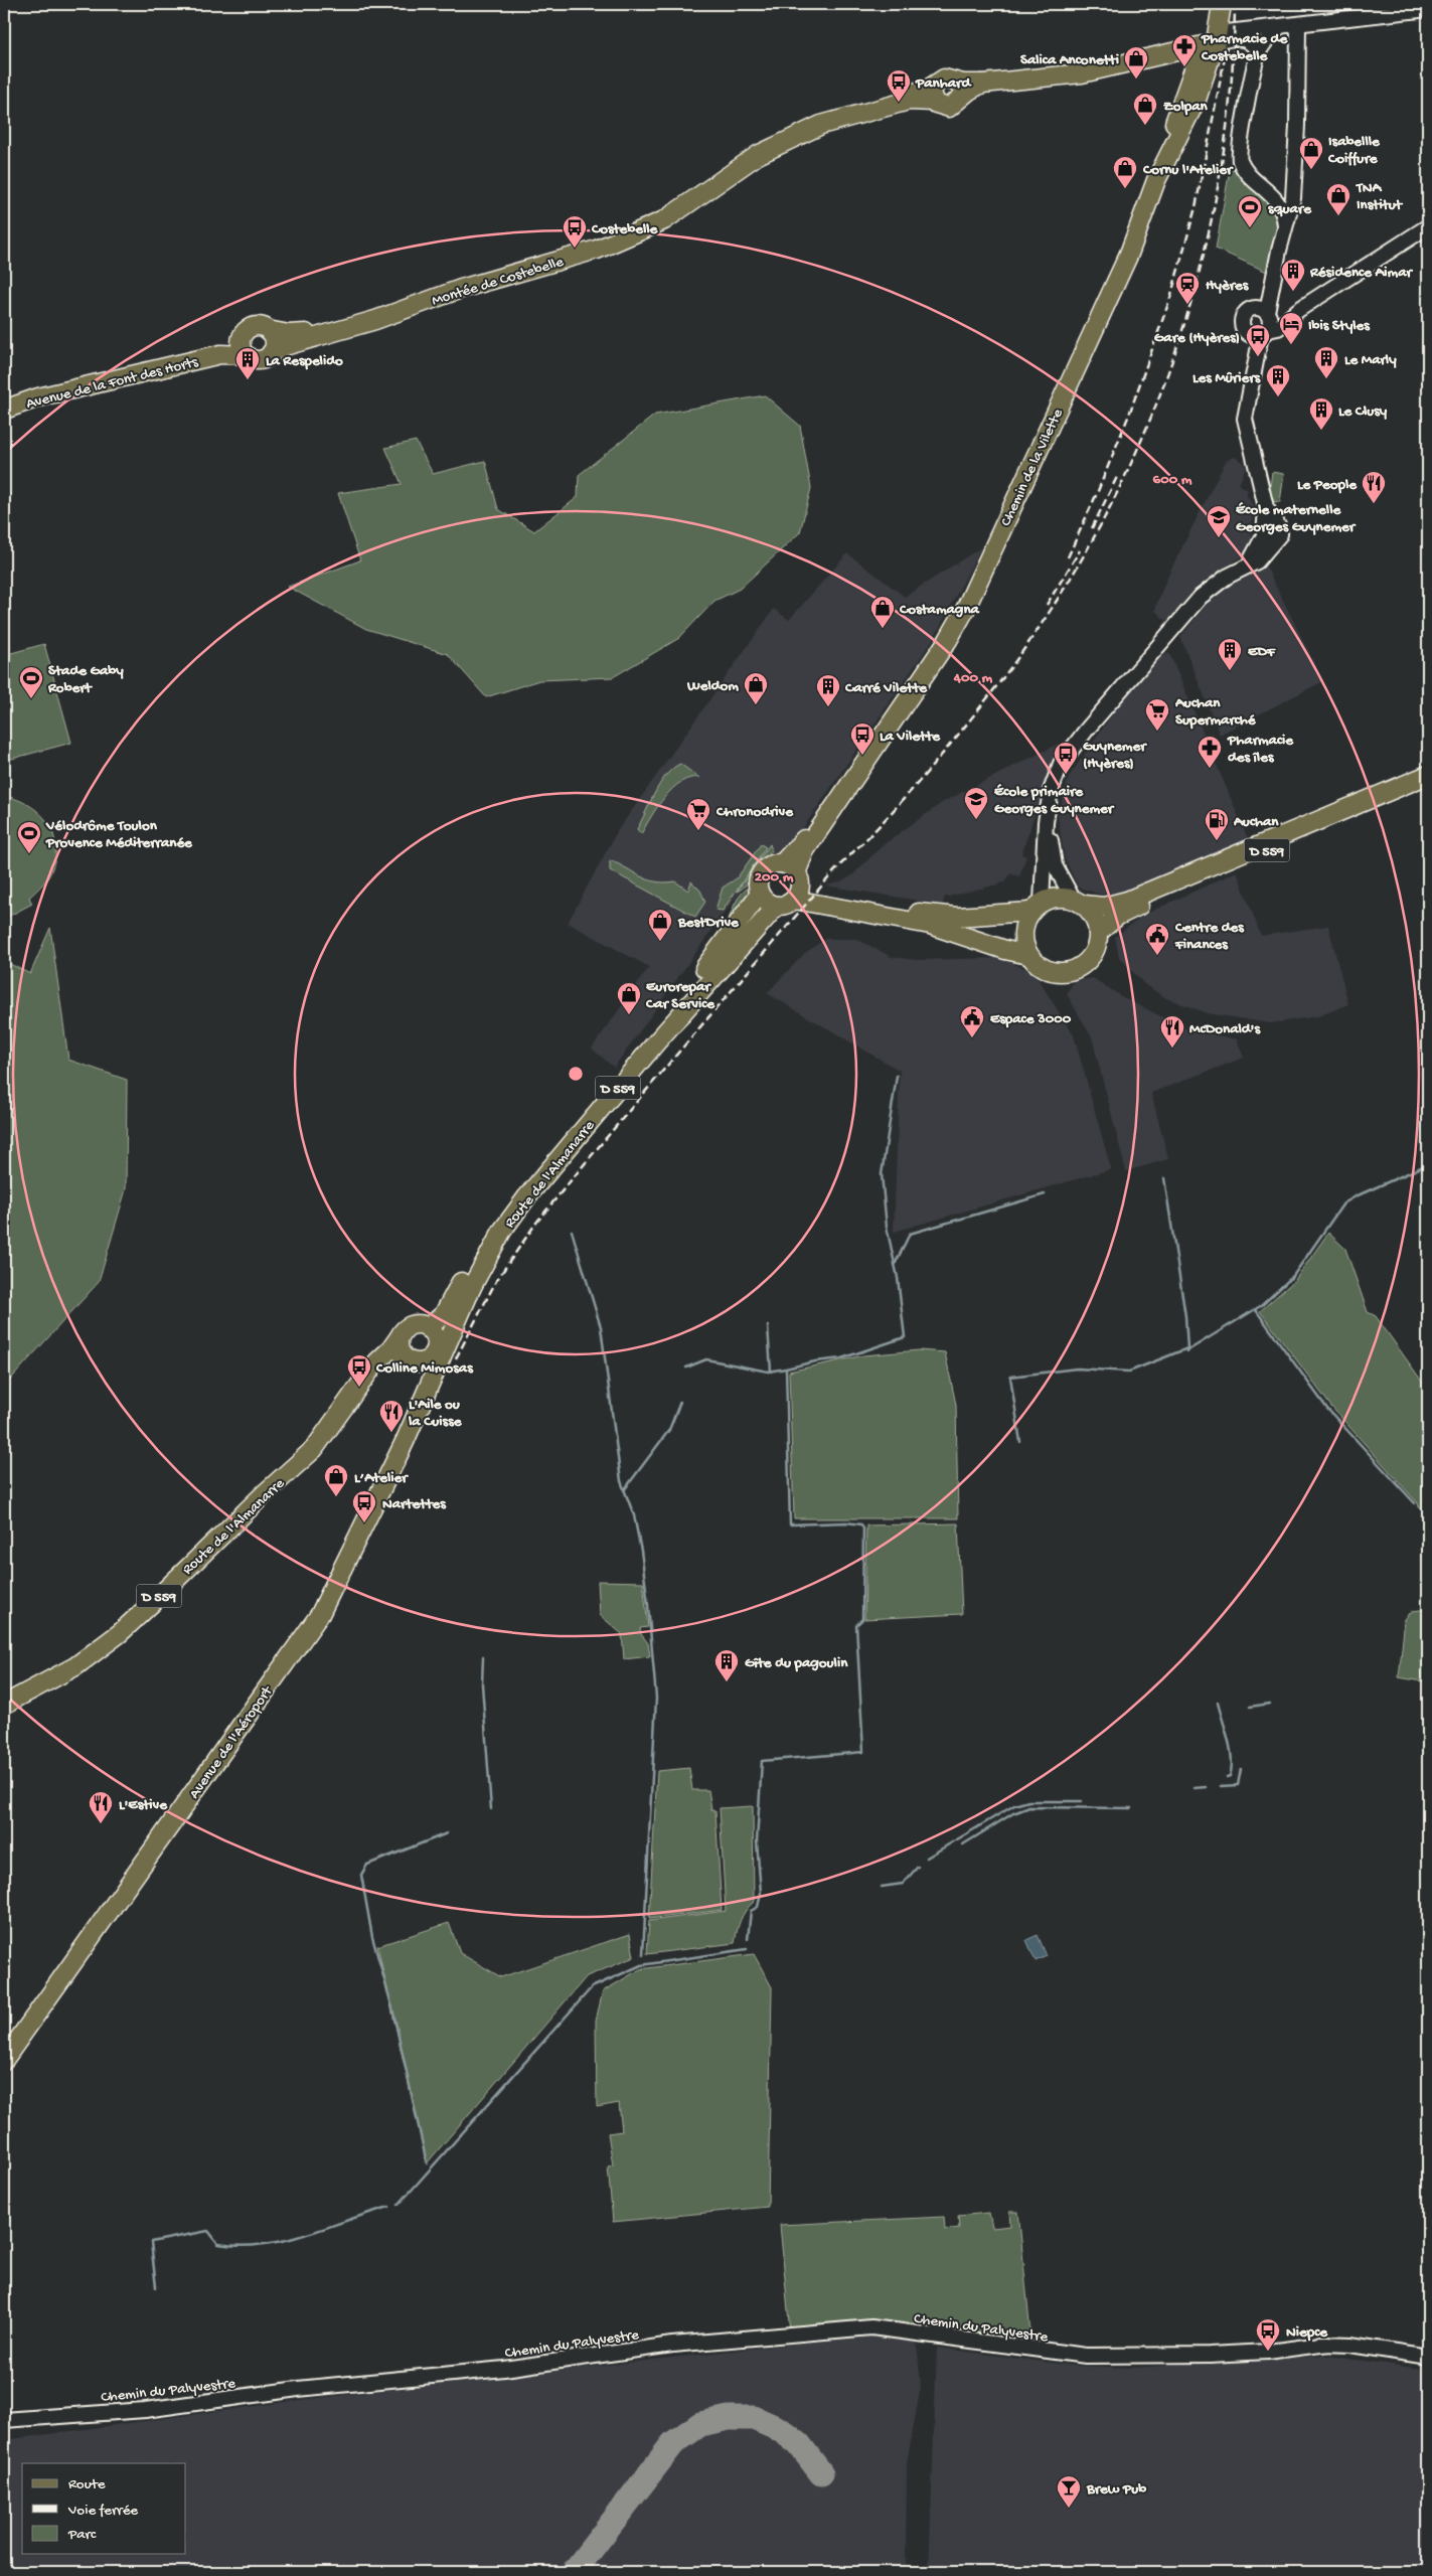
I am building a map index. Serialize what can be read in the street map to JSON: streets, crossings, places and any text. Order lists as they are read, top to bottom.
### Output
{
  "streets": {
    "main road": [
      "Montée de Costebelle",
      "Avenue de la Font des Horts",
      "Chemin de la Vilette",
      "D 559",
      "Route de l'Almanarre",
      "Avenue de l'Aéroport"
    ],
    "street": ["Chemin du Palyvestre"]
  },
  "crossings": [
    ["Montée de Costebelle", "Avenue de la Font des Horts"],
    ["Montée de Costebelle", "Chemin de la Vilette"],
    ["Chemin de la Vilette", "Route de l'Almanarre"],
    ["Route de l'Almanarre", "Avenue de l'Aéroport"]
  ],
  "places": {
    "pharmacy": ["Pharmacie de Costebelle", "Pharmacie des îles"],
    "shop": [
      "Salica Anconetti",
      "Zolpan",
      "Isabellle Coiffure",
      "Cornu l'Atelier",
      "TNA Institut",
      "Costamagna",
      "Weldom",
      "BestDrive",
      "Eurorepar Car Service",
      "L’Atelier"
    ],
    "bus stop": [
      "Panhard",
      "Costebelle",
      "Gare (Hyères)",
      "La Vilette",
      "Guynemer (Hyères)",
      "Colline Mimosas",
      "Nartettes",
      "Niepce"
    ],
    "sports": ["square", "Stade Gaby Robert", "Vélodrôme Toulon Provence Méditerranée"],
    "building": [
      "Résidence Aimar",
      "Le Marly",
      "La Respelido",
      "Les Mûriers",
      "Le Clusy",
      "EDF",
      "Carré Vilette",
      "Gîte du pagoulin"
    ],
    "station": ["Hyères"],
    "hotel": ["Ibis Styles"],
    "restaurant": [
      "Le People",
      "McDonald's",
      "L'Aile ou la Cuisse",
      "L'Estive"
    ],
    "school or university": ["École maternelle Georges Guynemer", "École primaire Georges Guynemer"],
    "supermarket": ["Auchan Supermarché", "Chronodrive"],
    "fuel station": ["Auchan"],
    "public building": ["Centre des Finances", "Espace 3000"],
    "bar": ["Brew Pub"]
  },
  "legend": ["Route", "Voie ferrée", "Parc"],
  "rings": ["600 m", "400 m", "200 m"]
}
